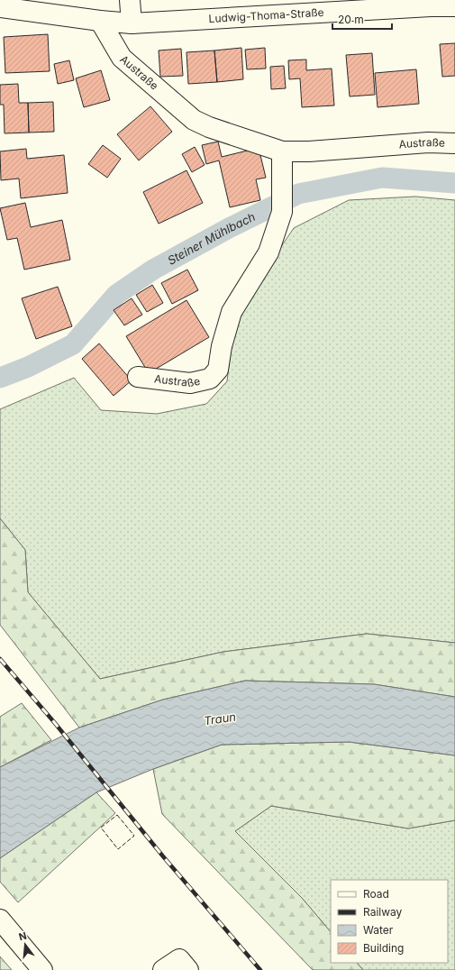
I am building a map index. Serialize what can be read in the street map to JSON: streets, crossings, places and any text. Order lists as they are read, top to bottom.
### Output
{
  "streets": {
    "street": ["Ludwig-Thoma-Straße", "Austraße"]
  },
  "crossings": [
    ["Ludwig-Thoma-Straße", "Austraße"]
  ],
  "water": ["Steiner Mühlbach", "Traun"],
  "legend": [
    "Road",
    "Railway",
    "Water",
    "Building"
  ],
  "scale_bar": "20 m",
  "north": "top"
}
